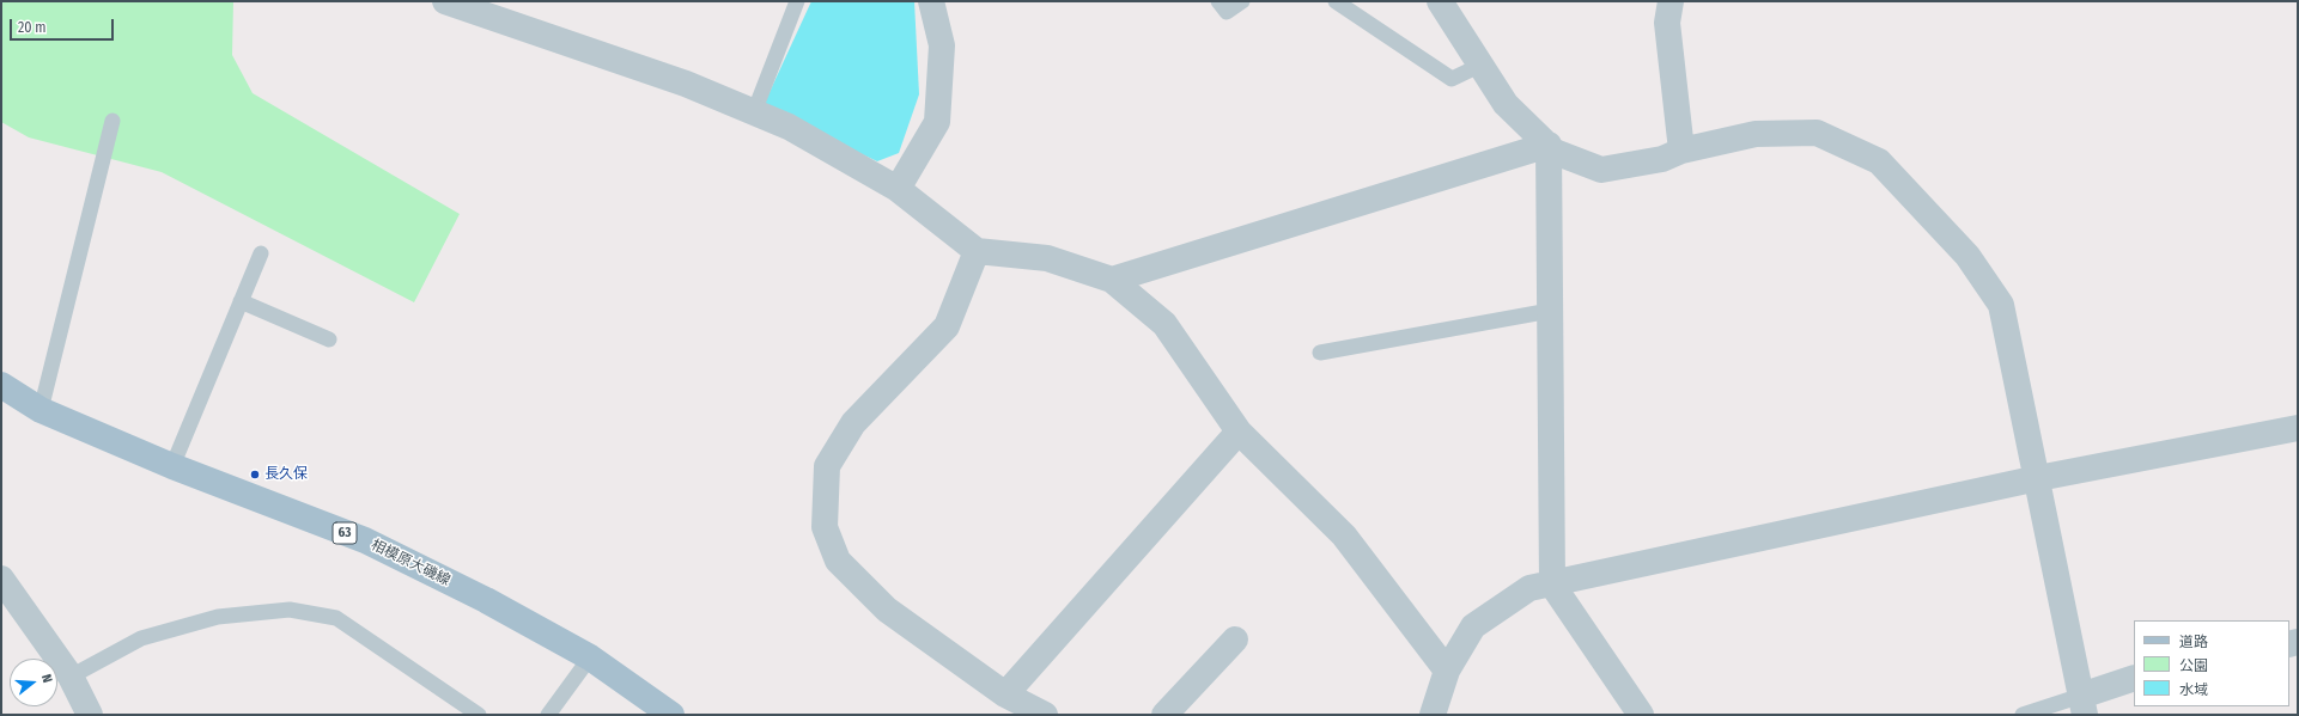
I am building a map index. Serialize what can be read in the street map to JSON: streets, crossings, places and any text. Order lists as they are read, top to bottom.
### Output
{
  "streets": {
    "main road": ["63", "相模原大磯線"]
  },
  "places": ["長久保"],
  "legend": ["道路", "公園", "水域"],
  "scale_bar": "20 m",
  "north": "right"
}
